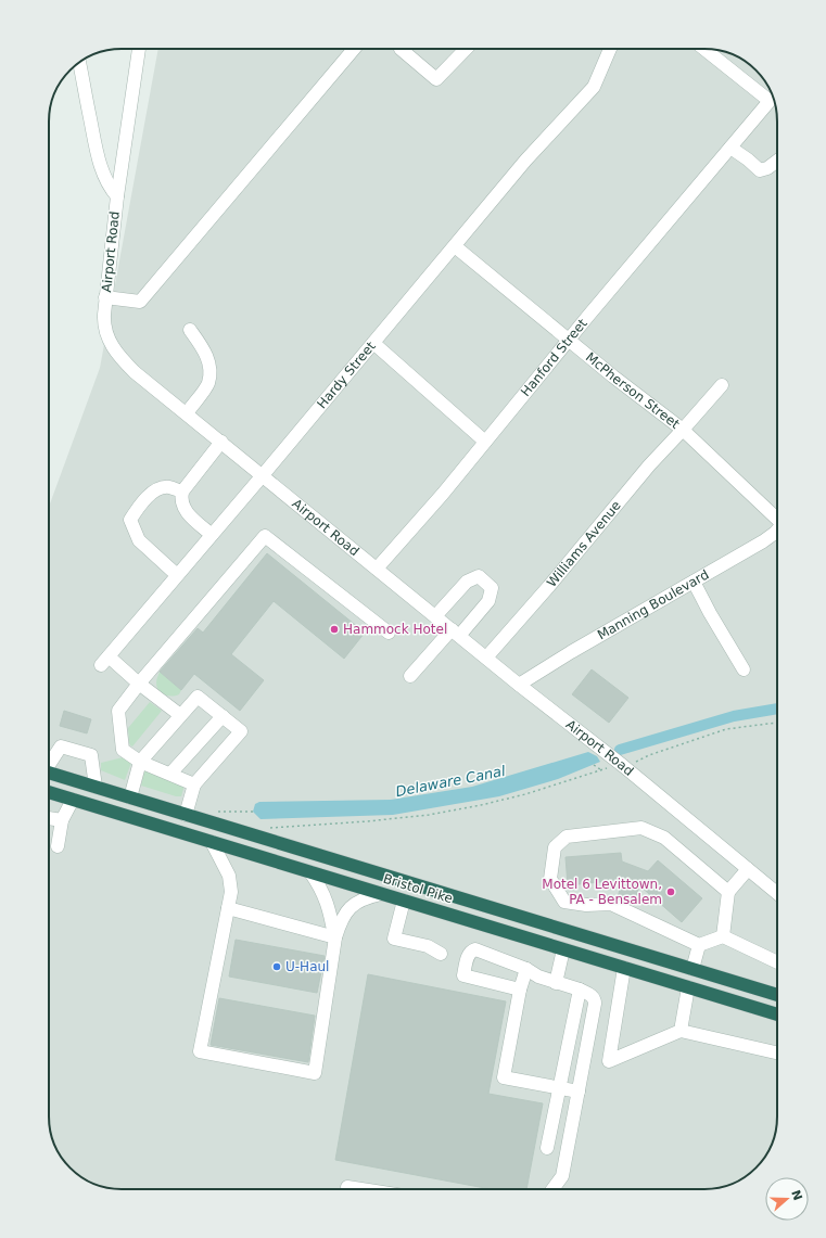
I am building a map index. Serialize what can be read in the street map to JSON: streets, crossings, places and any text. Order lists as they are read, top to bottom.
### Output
{
  "streets": {
    "highway": ["Bristol Pike"],
    "street": [
      "Airport Road",
      "Hanford Street",
      "Hardy Street",
      "McPherson Street",
      "Williams Avenue",
      "Manning Boulevard"
    ]
  },
  "crossings": [
    ["Airport Road", "Hanford Street"],
    ["Airport Road", "Hardy Street"],
    ["Airport Road", "Williams Avenue"],
    ["Airport Road", "Manning Boulevard"],
    ["Hanford Street", "McPherson Street"],
    ["Hardy Street", "McPherson Street"],
    ["McPherson Street", "Williams Avenue"]
  ],
  "water": ["Delaware Canal"],
  "places": ["Hammock Hotel", "Motel 6 Levittown, PA - Bensalem", "U-Haul"],
  "north": "right"
}
